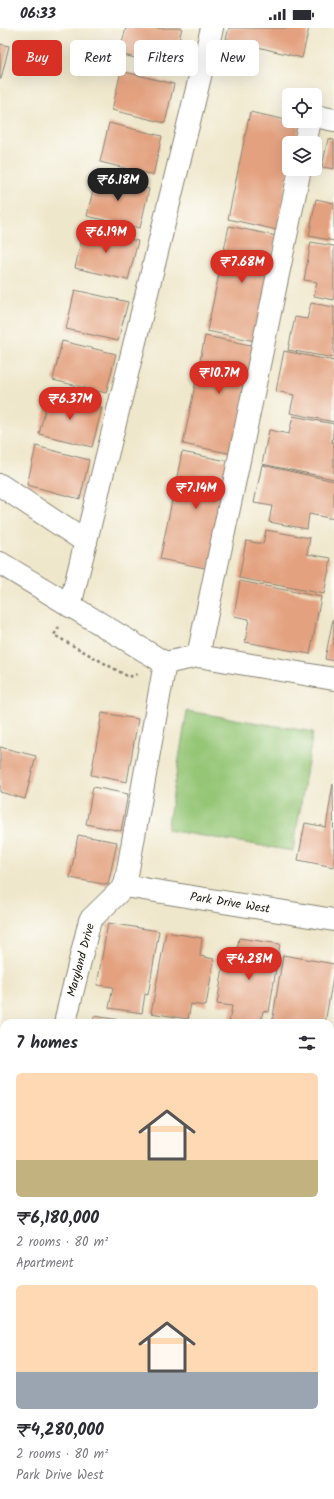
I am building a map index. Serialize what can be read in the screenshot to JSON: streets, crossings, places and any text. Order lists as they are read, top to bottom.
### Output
{
  "streets": {
    "street": ["Park Drive West", "Maryland Drive"]
  },
  "crossings": [
    ["Park Drive West", "Maryland Drive"]
  ],
  "page": {
    "status": "06:33",
    "chip": [
      "Buy",
      "Rent",
      "Filters",
      "New"
    ],
    "price": [
      "₹6.18M",
      "₹6.19M",
      "₹7.68M",
      "₹10.7M",
      "₹6.37M",
      "₹7.14M",
      "₹4.28M"
    ],
    "heading": "7 homes",
    "list": [
      {
        "name": "₹6,180,000",
        "note": "2 rooms · 80 m² · Apartment"
      },
      {
        "name": "₹4,280,000",
        "note": "2 rooms · 80 m² · Park Drive West"
      }
    ]
  }
}
